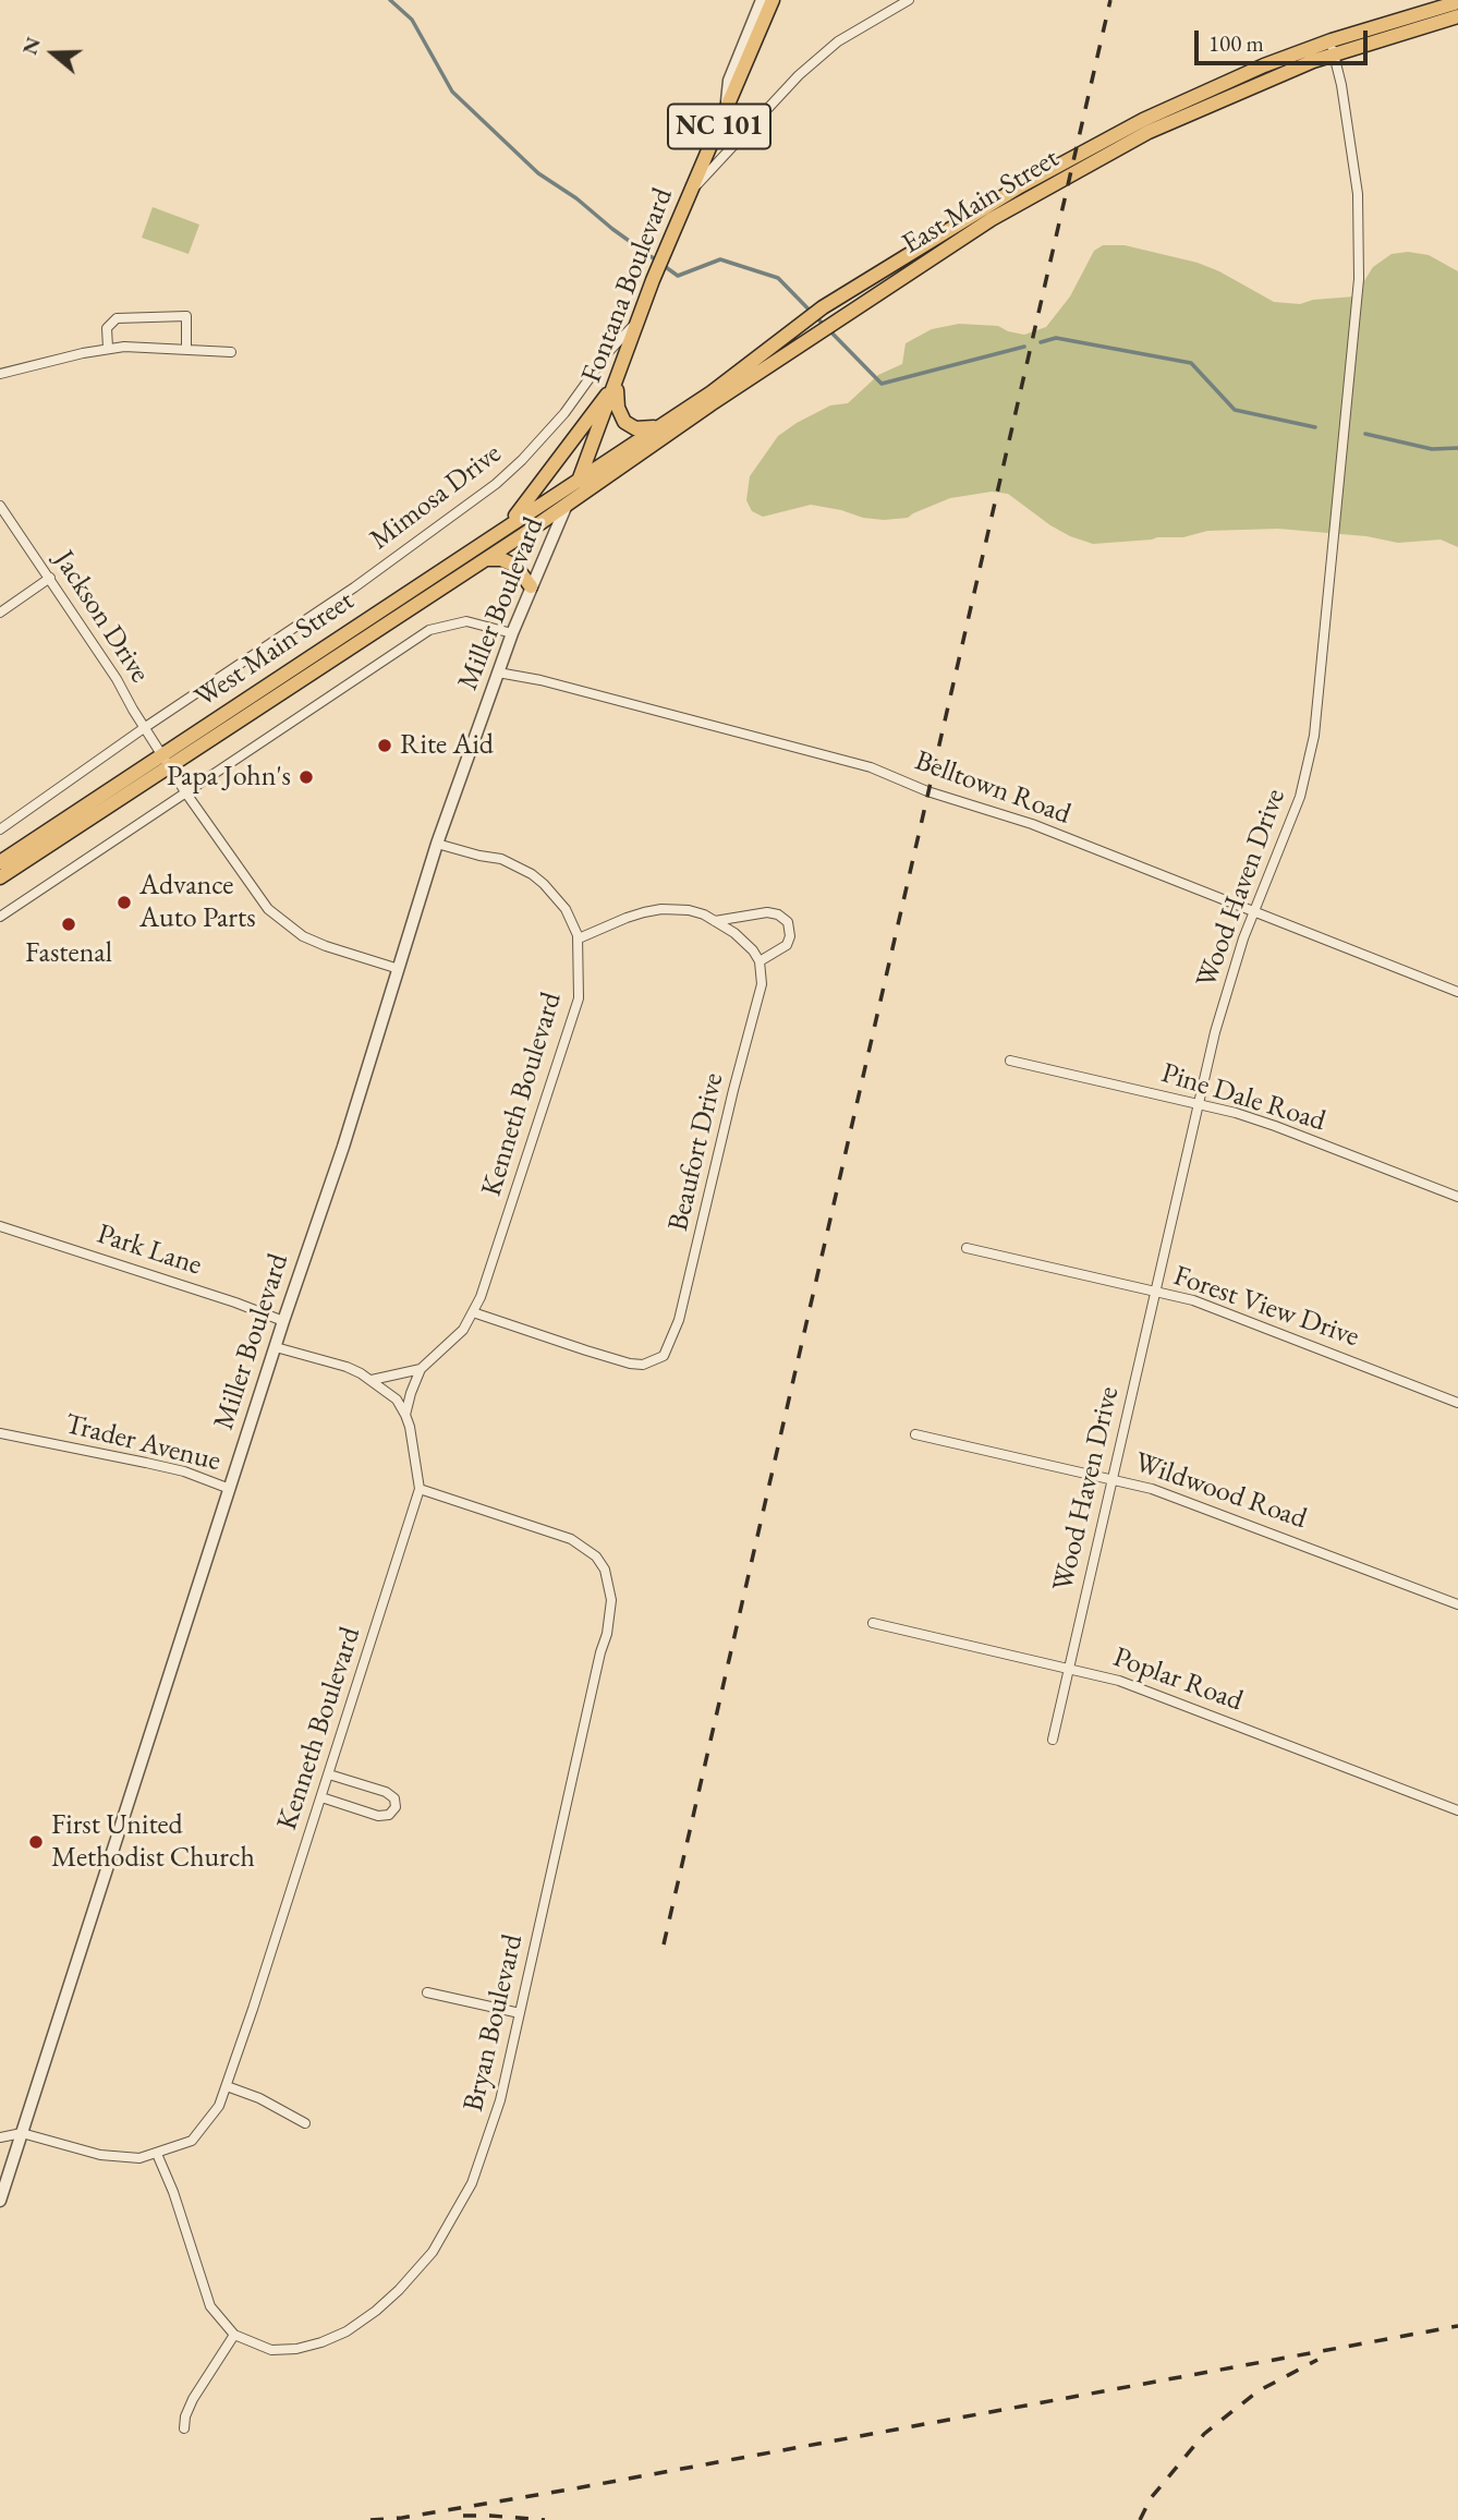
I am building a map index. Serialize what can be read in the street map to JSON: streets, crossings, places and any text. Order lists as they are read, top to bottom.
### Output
{
  "streets": {
    "main road": [
      "NC 101",
      "East Main Street",
      "Fontana Boulevard",
      "West Main Street"
    ],
    "street": [
      "Mimosa Drive",
      "Miller Boulevard",
      "Jackson Drive",
      "Belltown Road",
      "Wood Haven Drive",
      "Kenneth Boulevard",
      "Pine Dale Road",
      "Beaufort Drive",
      "Park Lane",
      "Forest View Drive",
      "Trader Avenue",
      "Wildwood Road",
      "Poplar Road",
      "Bryan Boulevard"
    ]
  },
  "crossings": [
    ["East Main Street", "Fontana Boulevard"],
    ["East Main Street", "Miller Boulevard"],
    ["East Main Street", "West Main Street"],
    ["East Main Street", "Wood Haven Drive"],
    ["Fontana Boulevard", "Mimosa Drive"],
    ["Fontana Boulevard", "Miller Boulevard"],
    ["Fontana Boulevard", "West Main Street"],
    ["Mimosa Drive", "Jackson Drive"],
    ["Miller Boulevard", "Jackson Drive"],
    ["Miller Boulevard", "West Main Street"],
    ["Miller Boulevard", "Belltown Road"],
    ["Miller Boulevard", "Kenneth Boulevard"],
    ["Miller Boulevard", "Park Lane"],
    ["Miller Boulevard", "Trader Avenue"],
    ["Jackson Drive", "West Main Street"],
    ["Belltown Road", "Wood Haven Drive"],
    ["Wood Haven Drive", "Pine Dale Road"],
    ["Wood Haven Drive", "Forest View Drive"],
    ["Wood Haven Drive", "Wildwood Road"],
    ["Wood Haven Drive", "Poplar Road"],
    ["Kenneth Boulevard", "Beaufort Drive"],
    ["Kenneth Boulevard", "Bryan Boulevard"]
  ],
  "places": [
    "Rite Aid",
    "Papa John's",
    "Advance Auto Parts",
    "Fastenal",
    "First United Methodist Church"
  ],
  "scale_bar": "100 m",
  "north": "left"
}
